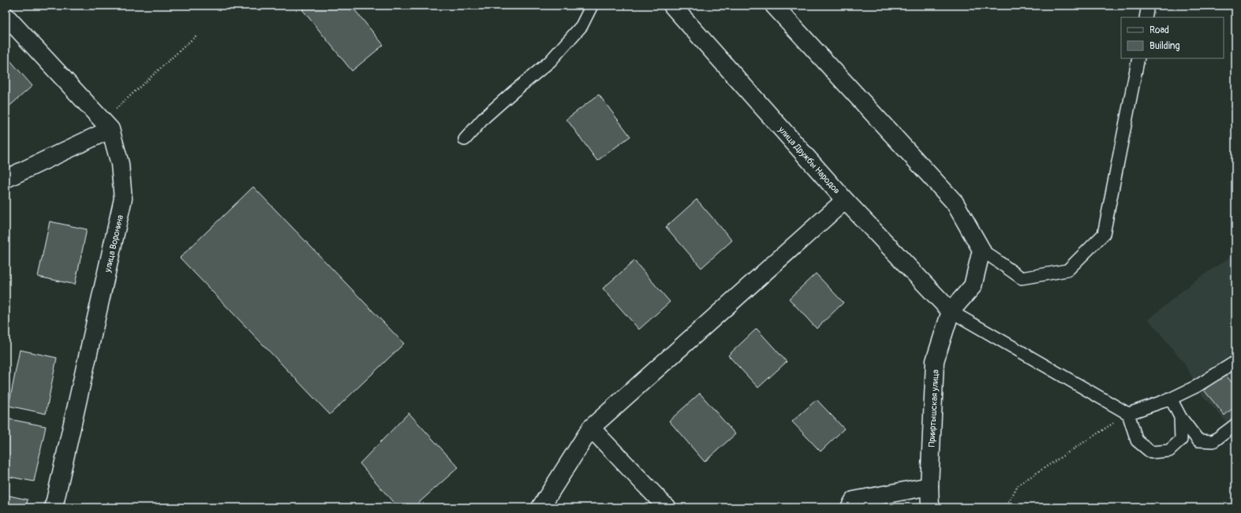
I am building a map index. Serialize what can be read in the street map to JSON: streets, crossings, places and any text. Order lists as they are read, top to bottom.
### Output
{
  "streets": {
    "street": ["улица Дружбы Народов", "улица Воронина", "Прииртышская улица"]
  },
  "crossings": [
    ["улица Дружбы Народов", "Прииртышская улица"]
  ],
  "legend": ["Road", "Building"]
}
